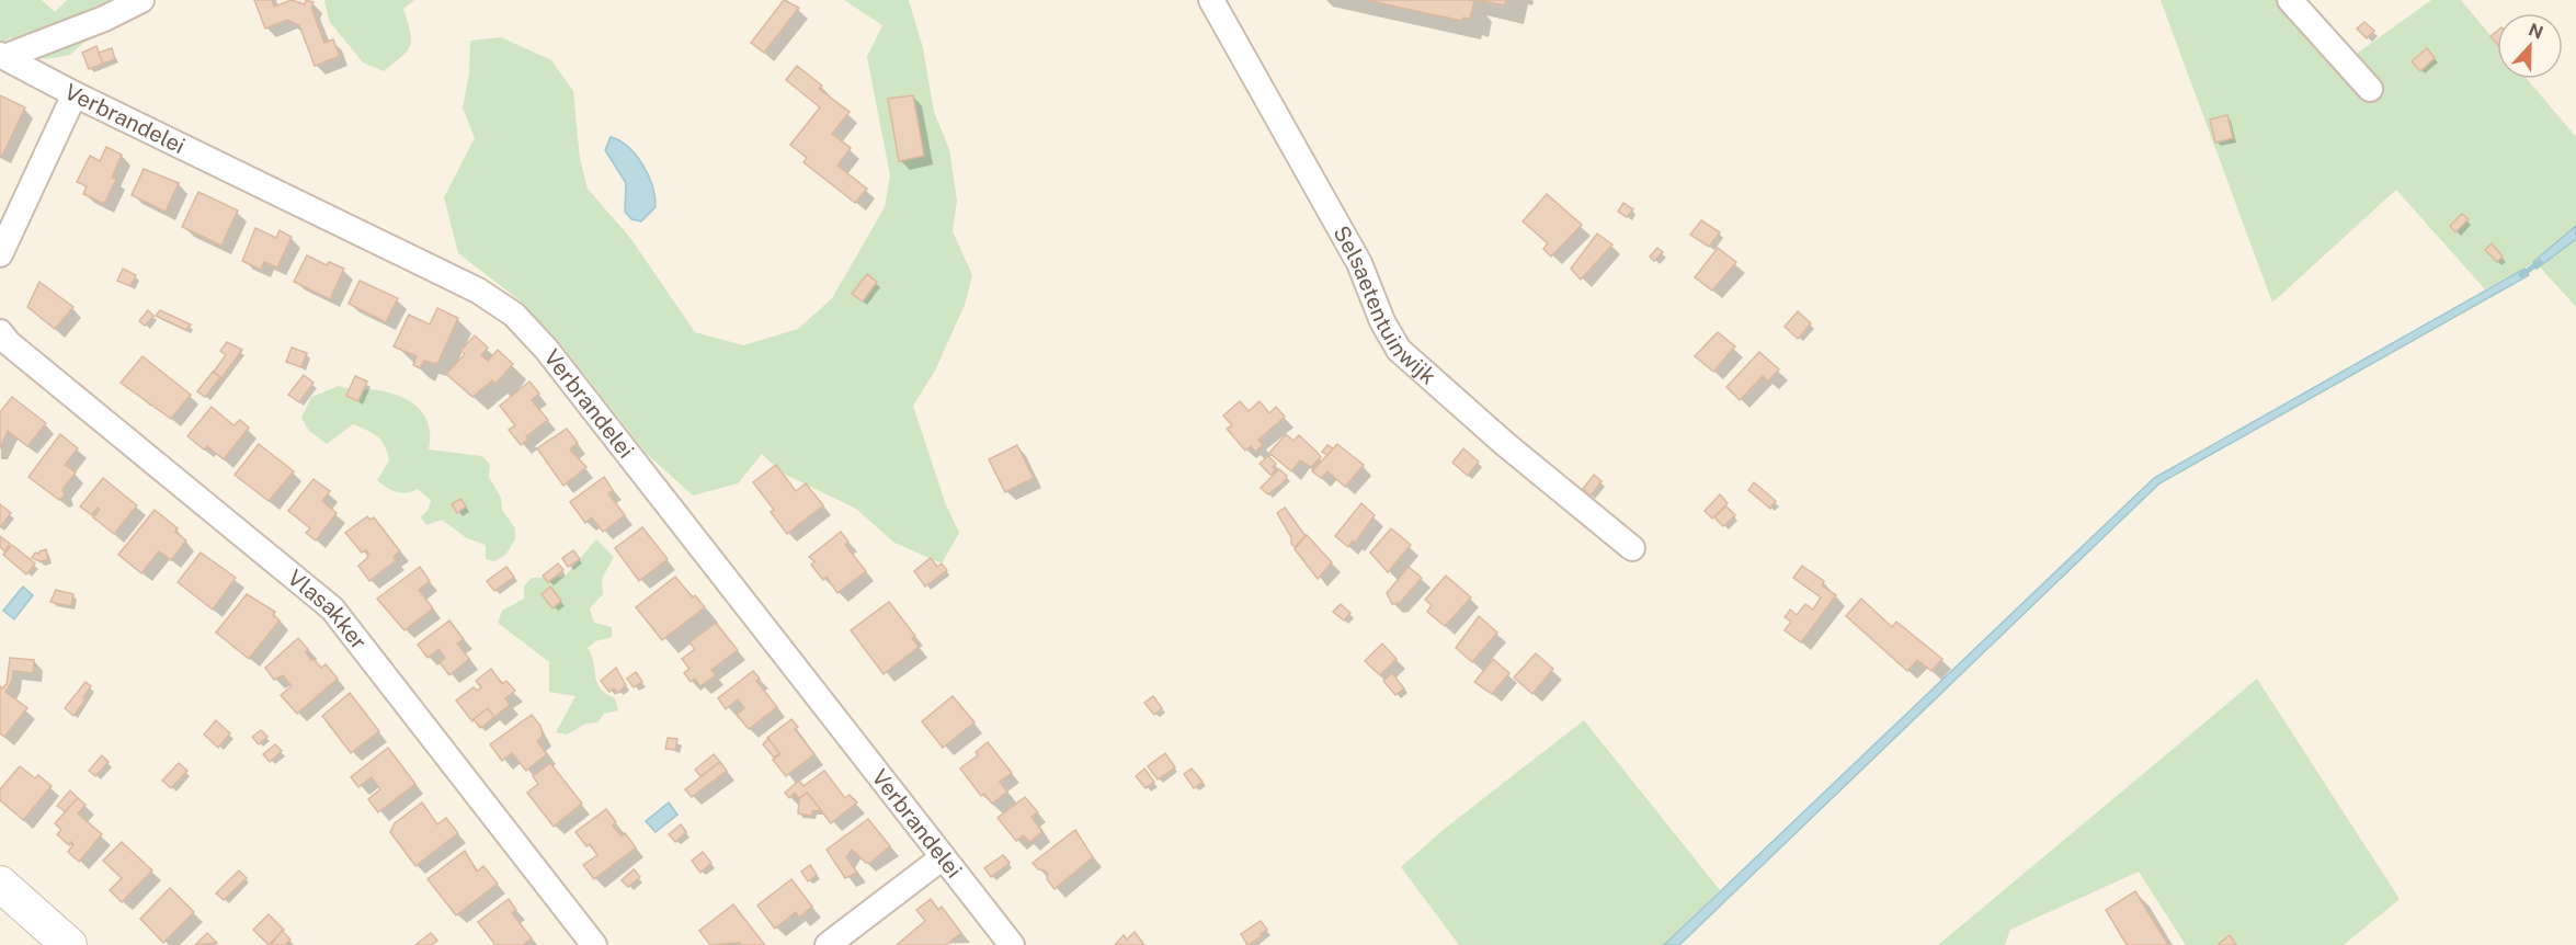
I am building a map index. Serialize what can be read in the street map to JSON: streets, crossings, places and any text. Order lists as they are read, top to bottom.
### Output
{
  "streets": {
    "street": ["Verbrandelei", "Selsaetentuinwijk", "Vlasakker"]
  },
  "north": "top"
}
